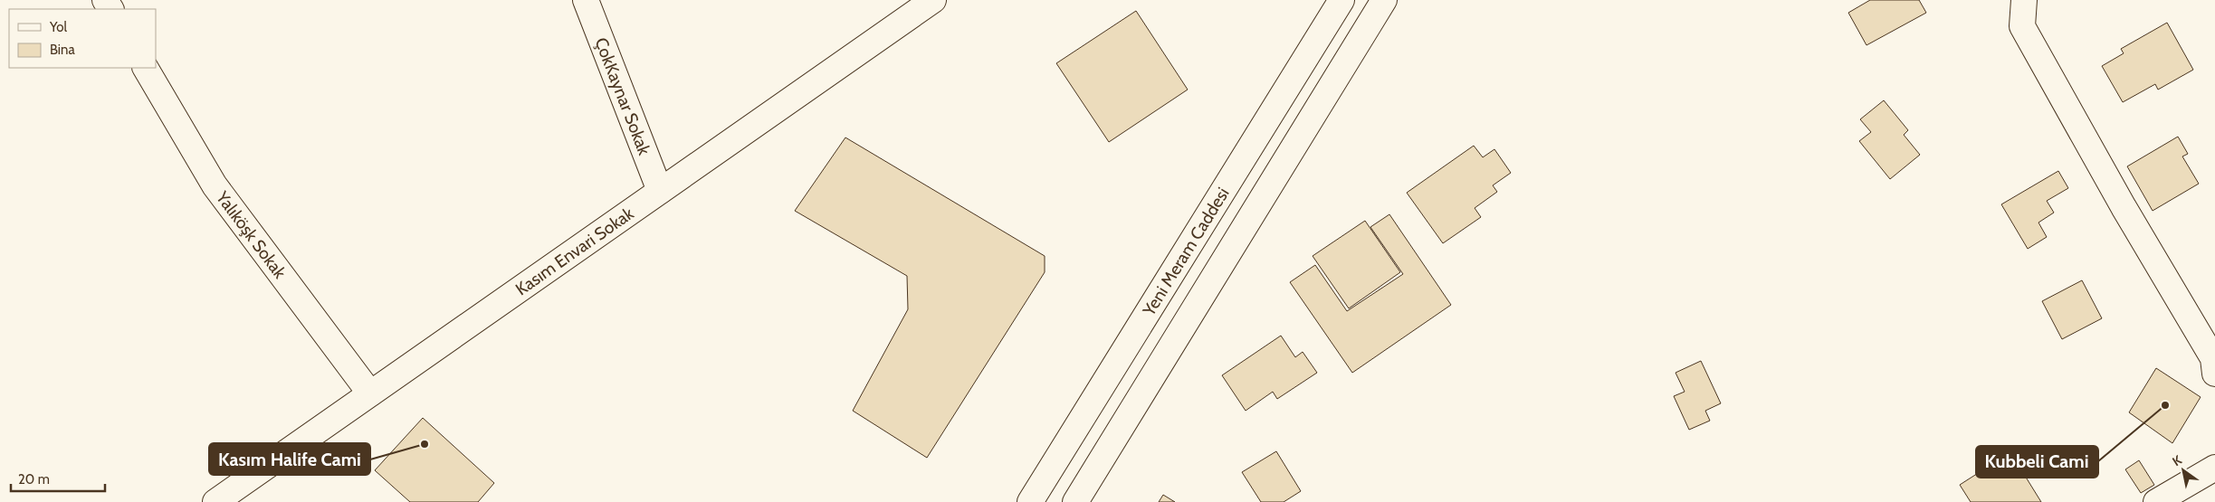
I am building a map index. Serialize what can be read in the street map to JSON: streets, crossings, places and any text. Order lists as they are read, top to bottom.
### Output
{
  "streets": {
    "street": [
      "ÇokKaynar Sokak",
      "Yalıköşk Sokak",
      "Kasım Envari Sokak",
      "Yeni Meram Caddesi"
    ]
  },
  "crossings": [
    ["ÇokKaynar Sokak", "Kasım Envari Sokak"],
    ["Yalıköşk Sokak", "Kasım Envari Sokak"]
  ],
  "places": ["Kubbeli Cami", "Kasım Halife Cami"],
  "legend": ["Yol", "Bina"],
  "scale_bar": "20 m",
  "north": "top left"
}
